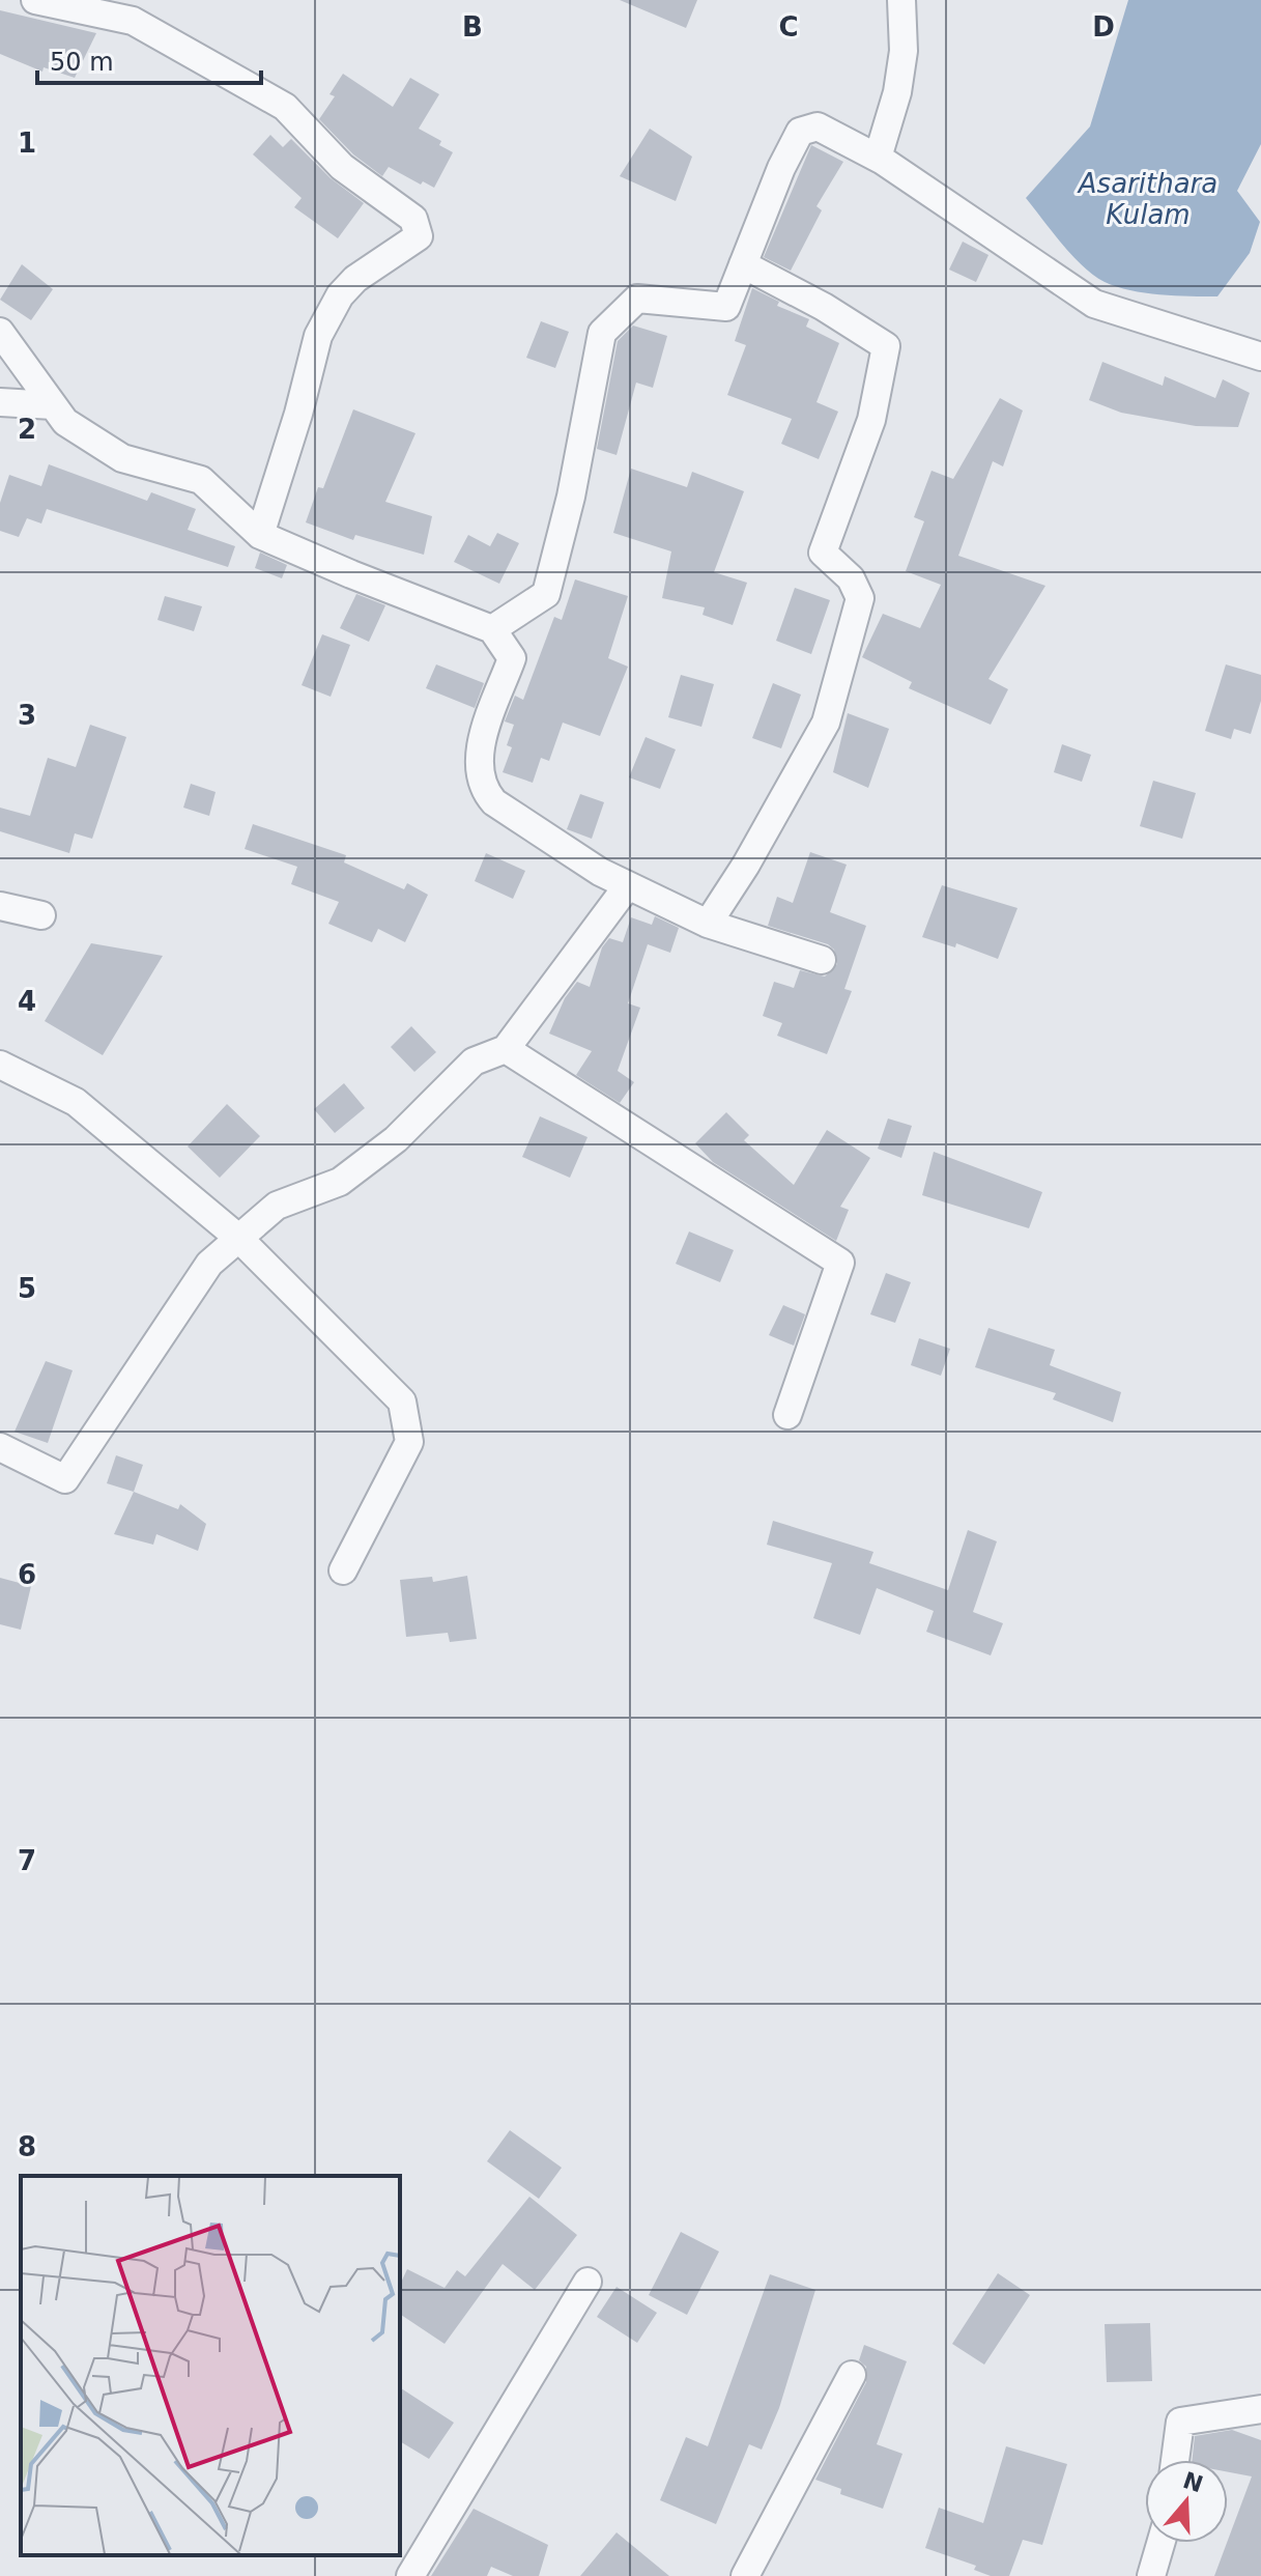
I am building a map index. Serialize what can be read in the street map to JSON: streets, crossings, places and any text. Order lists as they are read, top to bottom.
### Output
{
  "water": ["Asarithara Kulam"],
  "scale_bar": "50 m",
  "north": "top",
  "grid": {
    "columns": ["B", "C", "D"],
    "rows": [
      "1",
      "2",
      "3",
      "4",
      "5",
      "6",
      "7",
      "8"
    ]
  }
}
